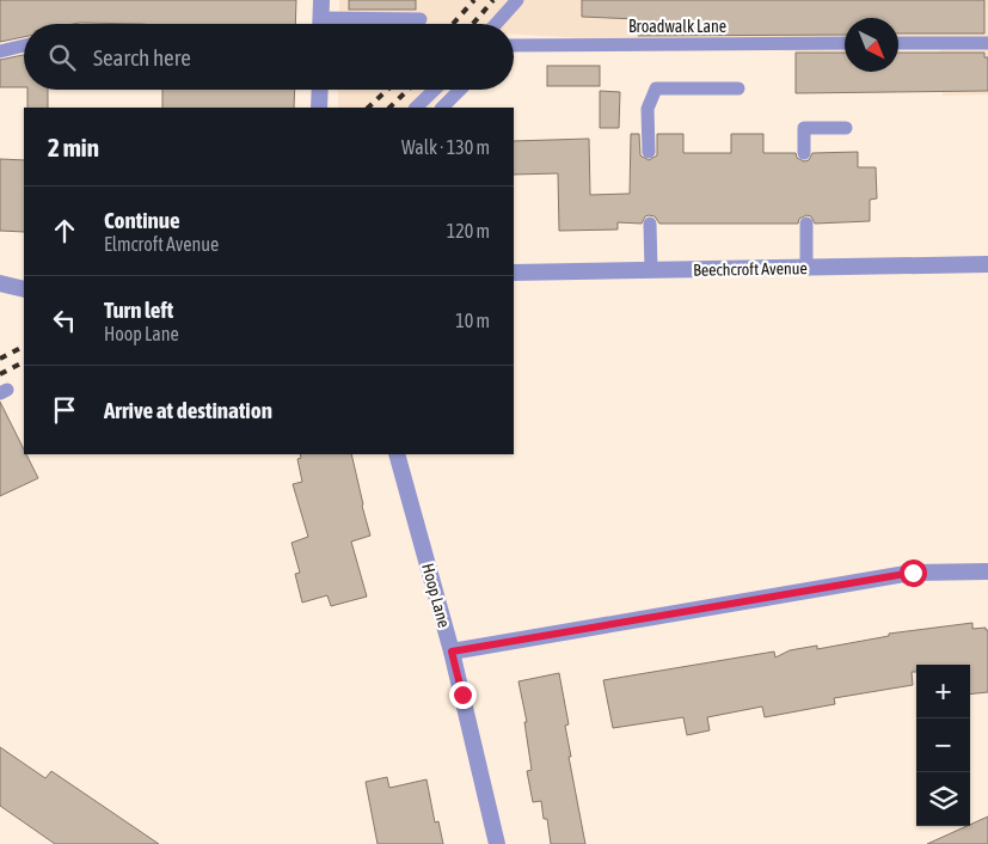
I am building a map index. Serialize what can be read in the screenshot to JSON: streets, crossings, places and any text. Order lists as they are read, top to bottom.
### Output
{
  "streets": {
    "street": ["Beechcroft Avenue", "Hoop Lane"],
    "lane": ["Broadwalk Lane"]
  },
  "north": "bottom right",
  "page": {
    "search": "Search here",
    "heading": ["2 min", "Walk · 130 m"],
    "list": [
      ["Continue", "Elmcroft Avenue", "120 m"],
      ["Turn left", "Hoop Lane", "10 m"],
      "Arrive at destination"
    ],
    "map_buttons": ["+", "−"]
  }
}
